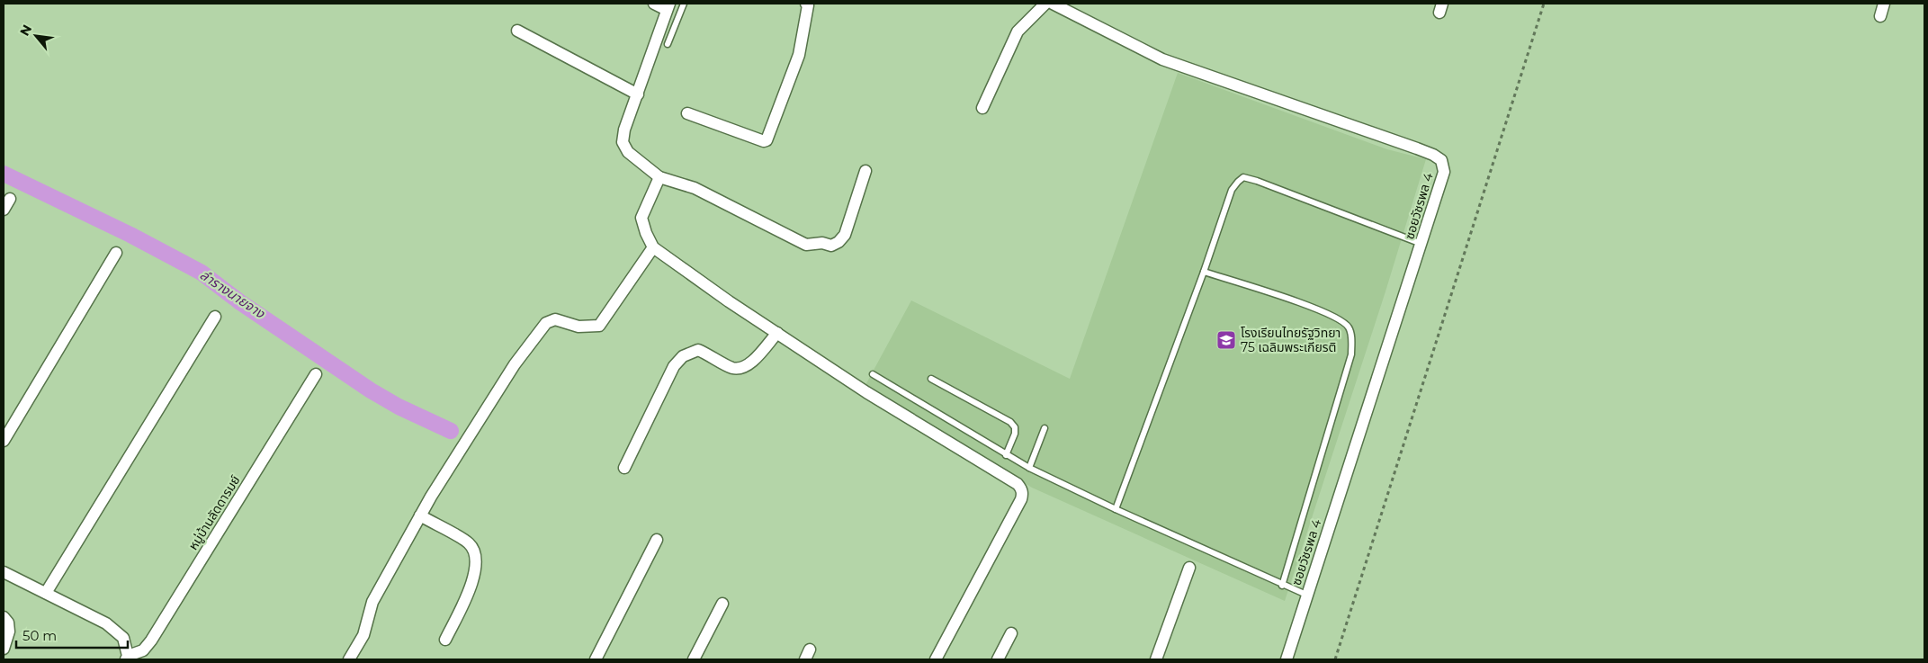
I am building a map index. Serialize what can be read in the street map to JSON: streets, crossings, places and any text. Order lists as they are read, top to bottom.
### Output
{
  "streets": {
    "street": ["ซอยวัชรพล 4", "หมู่บ้านลัดดารมย์"]
  },
  "water": ["ลำรางนายจาง"],
  "places": {
    "school or university": ["โรงเรียนไทยรัฐวิทยา 75 เฉลิมพระเกียรติ"]
  },
  "scale_bar": "50 m",
  "north": "top left"
}
